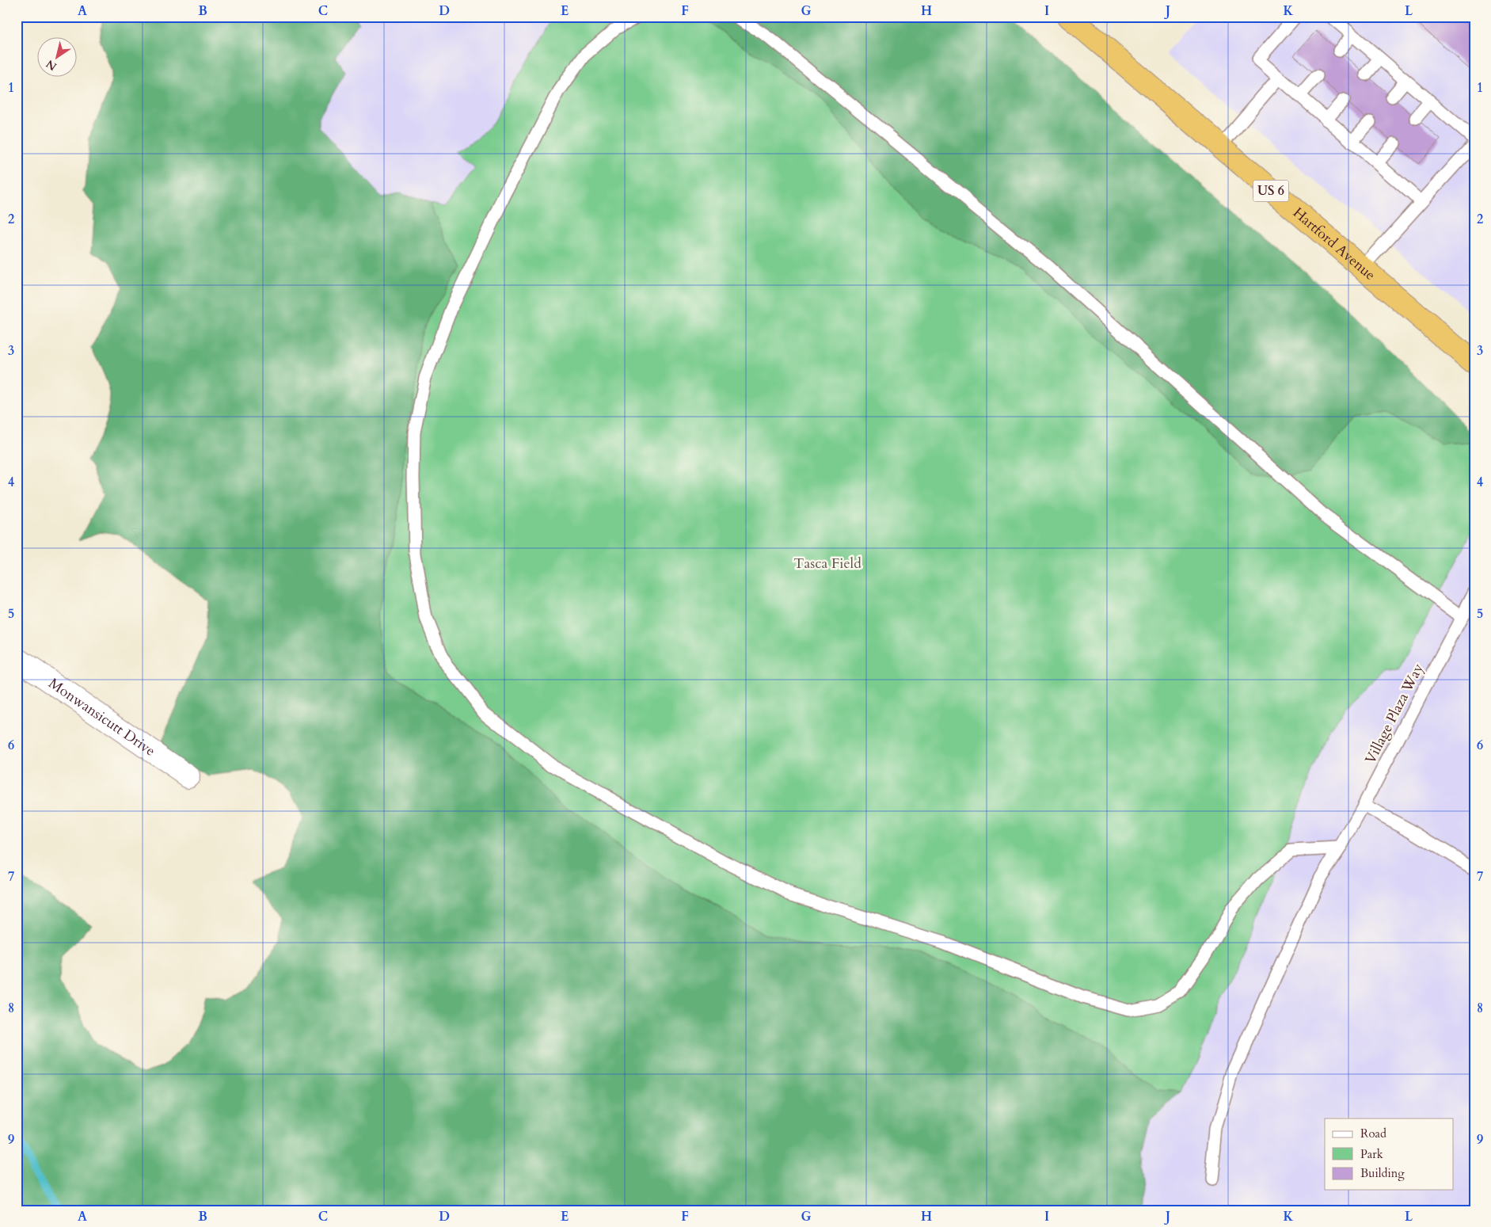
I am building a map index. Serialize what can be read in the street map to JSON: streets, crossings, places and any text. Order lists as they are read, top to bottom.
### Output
{
  "streets": {
    "highway": ["US 6", "Hartford Avenue"],
    "street": ["Monwansicutt Drive"],
    "lane": ["Village Plaza Way"]
  },
  "parks": ["Tasca Field"],
  "legend": ["Road", "Park", "Building"],
  "north": "bottom left",
  "grid": {
    "columns": [
      "A",
      "B",
      "C",
      "D",
      "E",
      "F",
      "G",
      "H",
      "I",
      "J",
      "K",
      "L"
    ],
    "rows": [
      "1",
      "2",
      "3",
      "4",
      "5",
      "6",
      "7",
      "8",
      "9"
    ]
  }
}
